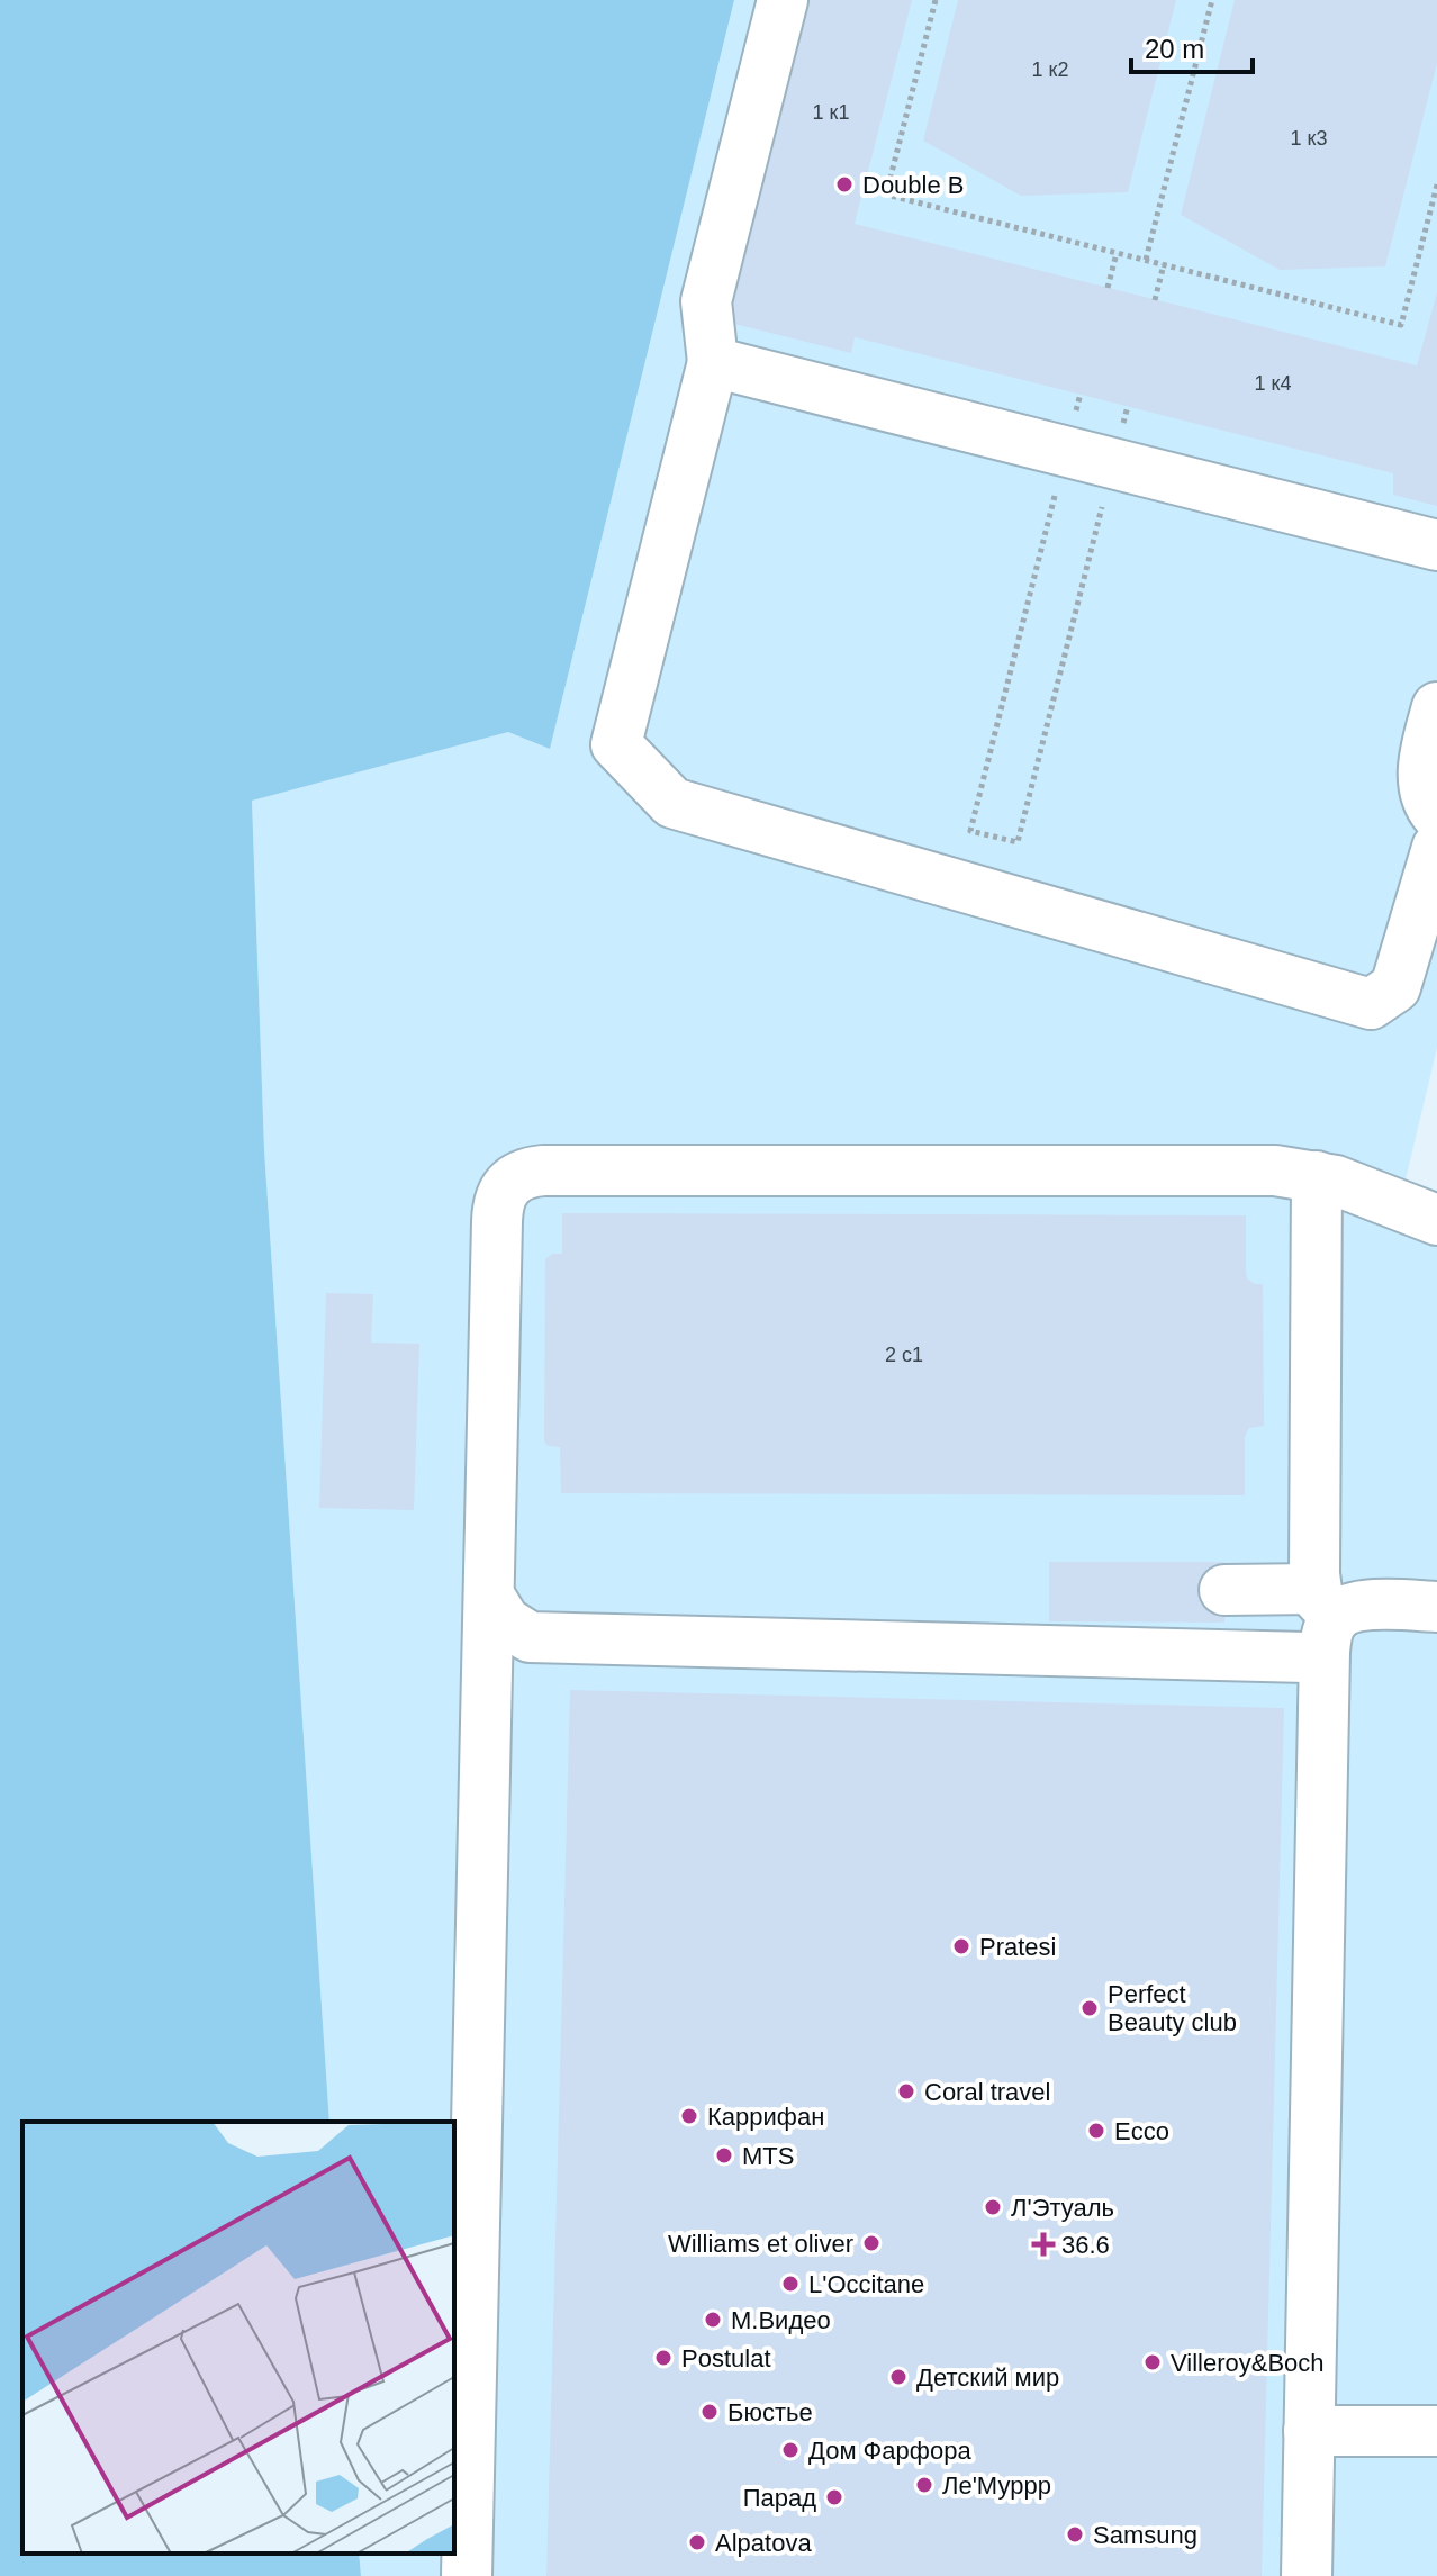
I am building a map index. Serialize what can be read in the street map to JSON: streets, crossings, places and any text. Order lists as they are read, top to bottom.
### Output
{
  "places": {
    "other": [
      "Double B",
      "Pratesi",
      "Perfect Beauty club",
      "Coral travel",
      "Каррифан",
      "Ecco",
      "MTS",
      "Л'Этуаль",
      "Williams et oliver",
      "L'Occitane",
      "М.Видео",
      "Postulat",
      "Villeroy&Boch",
      "Детский мир",
      "Бюстье",
      "Дом Фарфора",
      "Ле'Муррр",
      "Парад",
      "Samsung",
      "Alpatova"
    ],
    "health": ["36.6"]
  },
  "house_numbers": [
    "1 к2",
    "1 к1",
    "1 к3",
    "1 к4",
    "2 с1"
  ],
  "scale_bar": "20 m"
}
